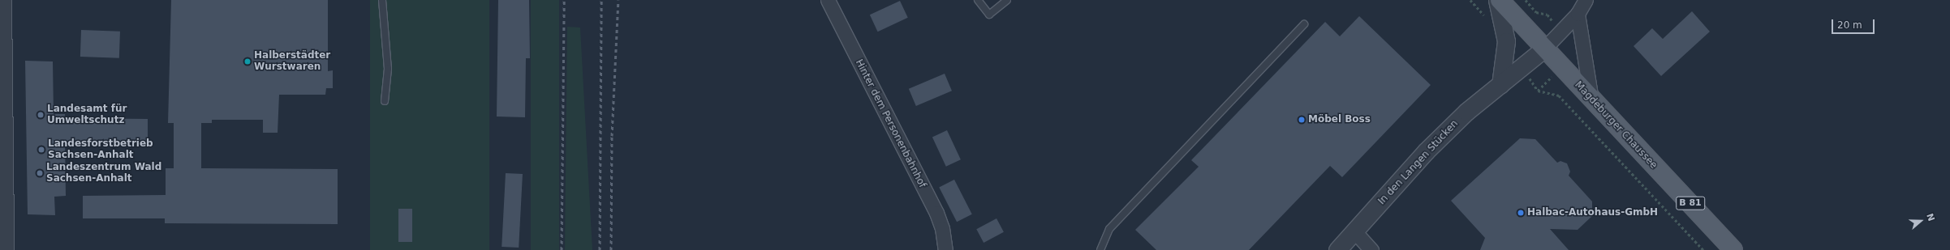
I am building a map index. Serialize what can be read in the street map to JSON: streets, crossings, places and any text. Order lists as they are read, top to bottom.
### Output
{
  "streets": {
    "main road": ["Magdeburger Chaussee", "B 81"],
    "street": ["Hinter dem Personenbahnhof", "In den Langen Stücken"]
  },
  "crossings": [
    ["Magdeburger Chaussee", "In den Langen Stücken"]
  ],
  "places": [
    "Halberstädter Wurstwaren",
    "Landesamt für Umweltschutz",
    "Möbel Boss",
    "Landesforstbetrieb Sachsen-Anhalt",
    "Landeszentrum Wald Sachsen-Anhalt",
    "Halbac-Autohaus-GmbH"
  ],
  "scale_bar": "20 m",
  "north": "right"
}
